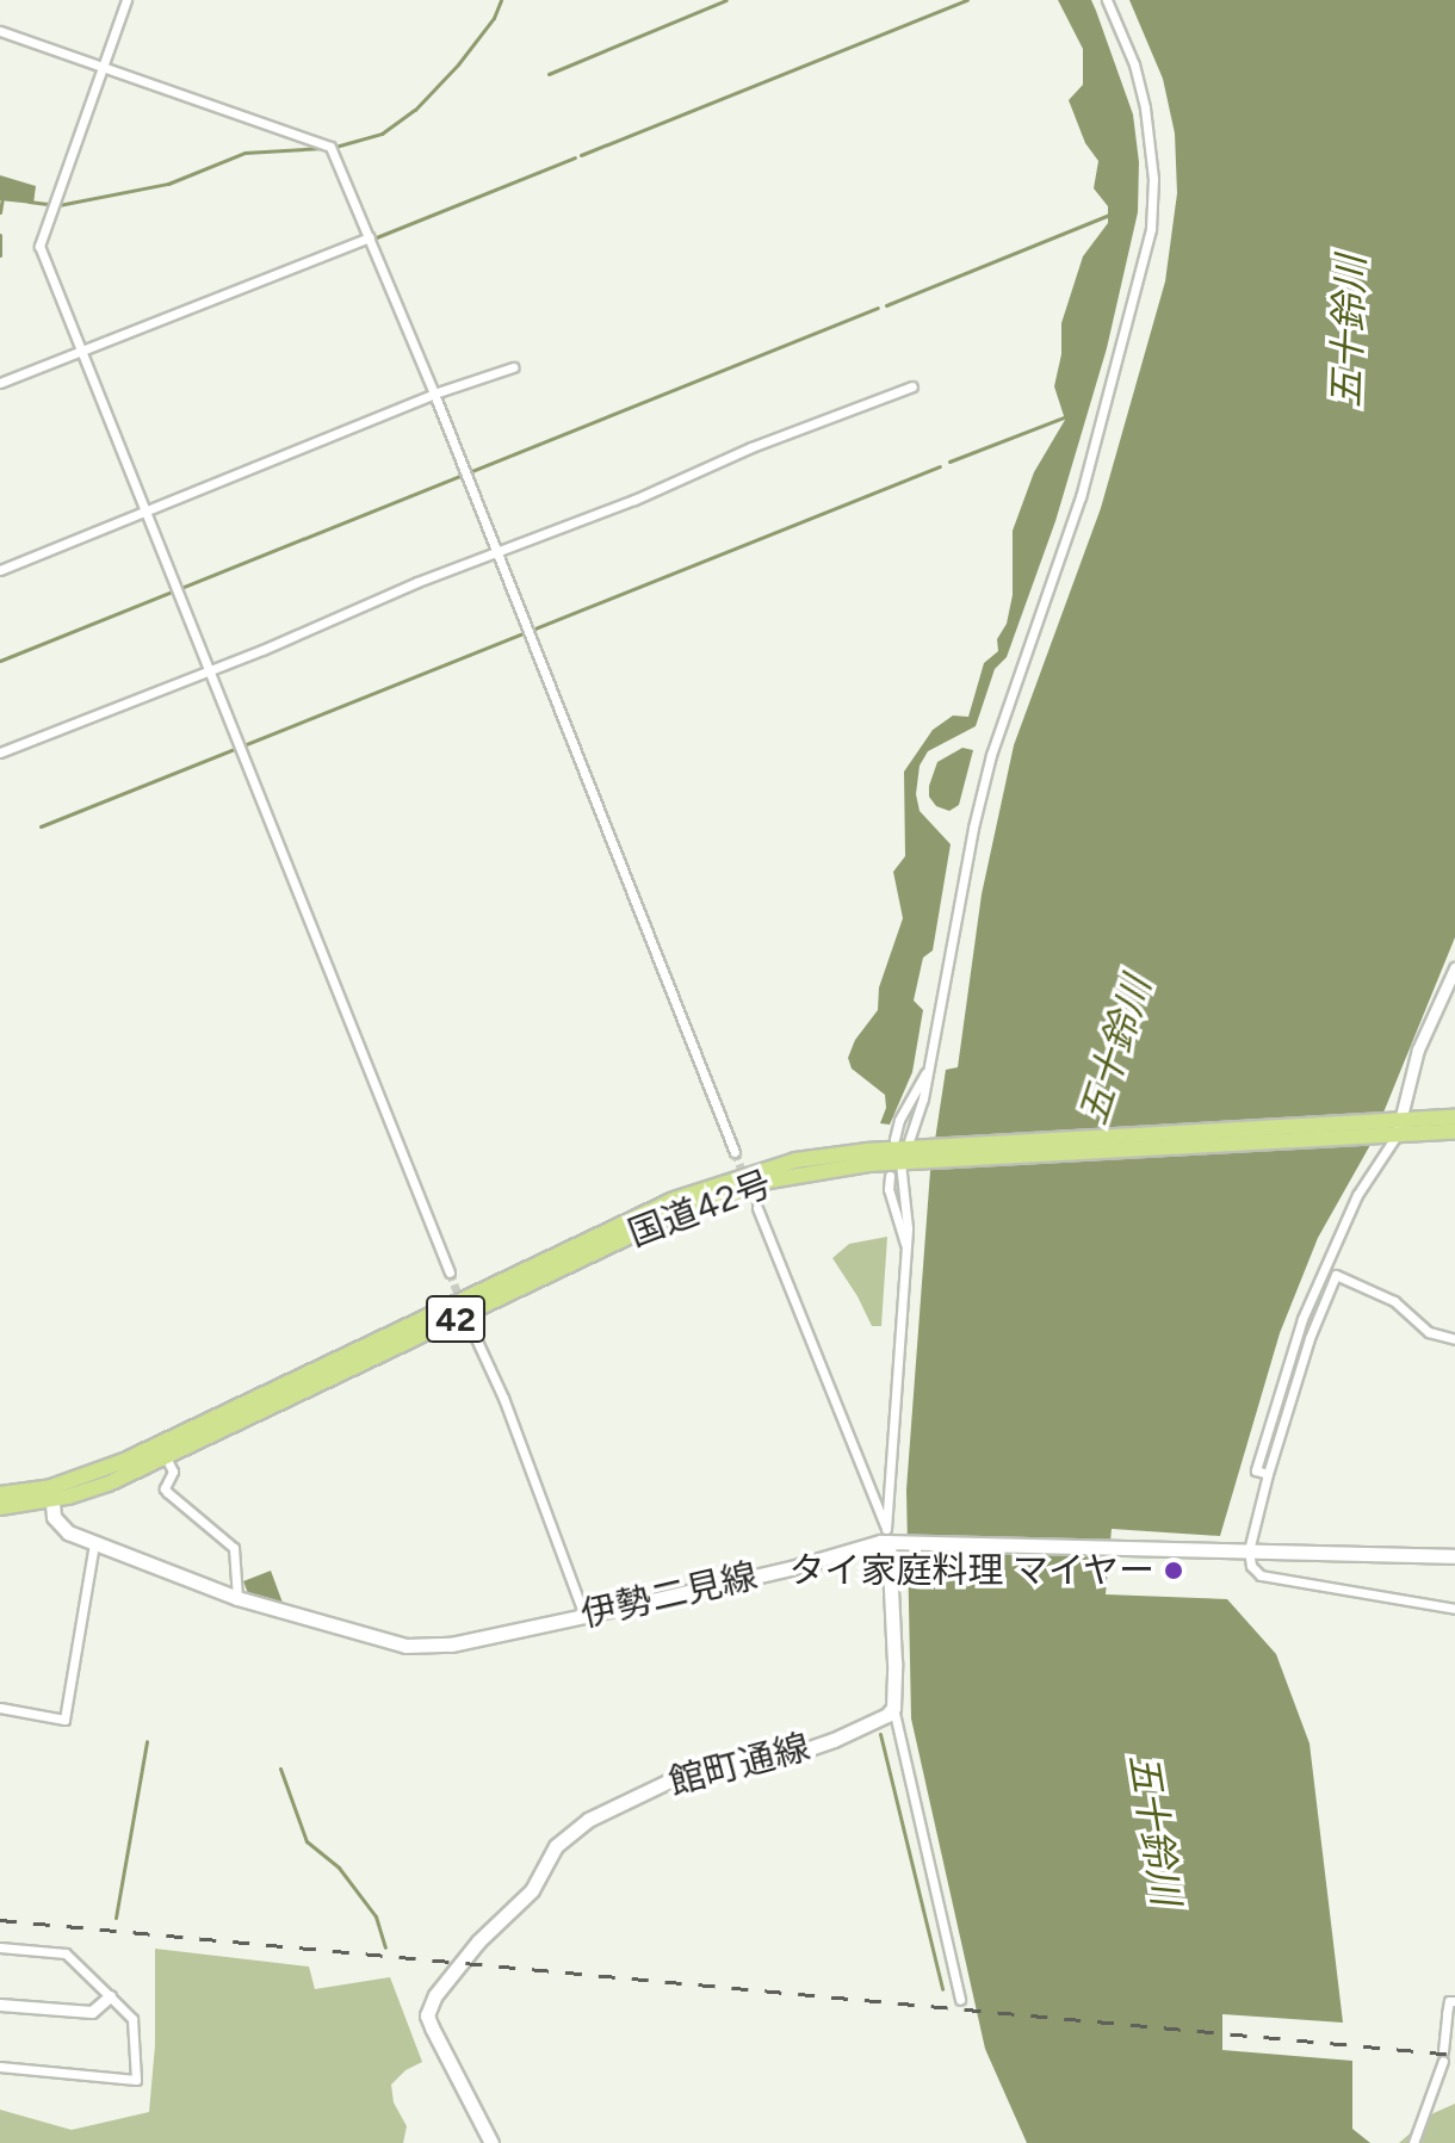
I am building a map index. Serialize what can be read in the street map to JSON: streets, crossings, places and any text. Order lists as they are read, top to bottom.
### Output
{
  "streets": {
    "highway": ["国道42号", "42"],
    "main road": ["伊勢二見線", "館町通線"]
  },
  "crossings": [
    ["国道42号", "伊勢二見線"]
  ],
  "water": ["五十鈴川"],
  "places": ["タイ家庭料理 マイヤー"]
}
